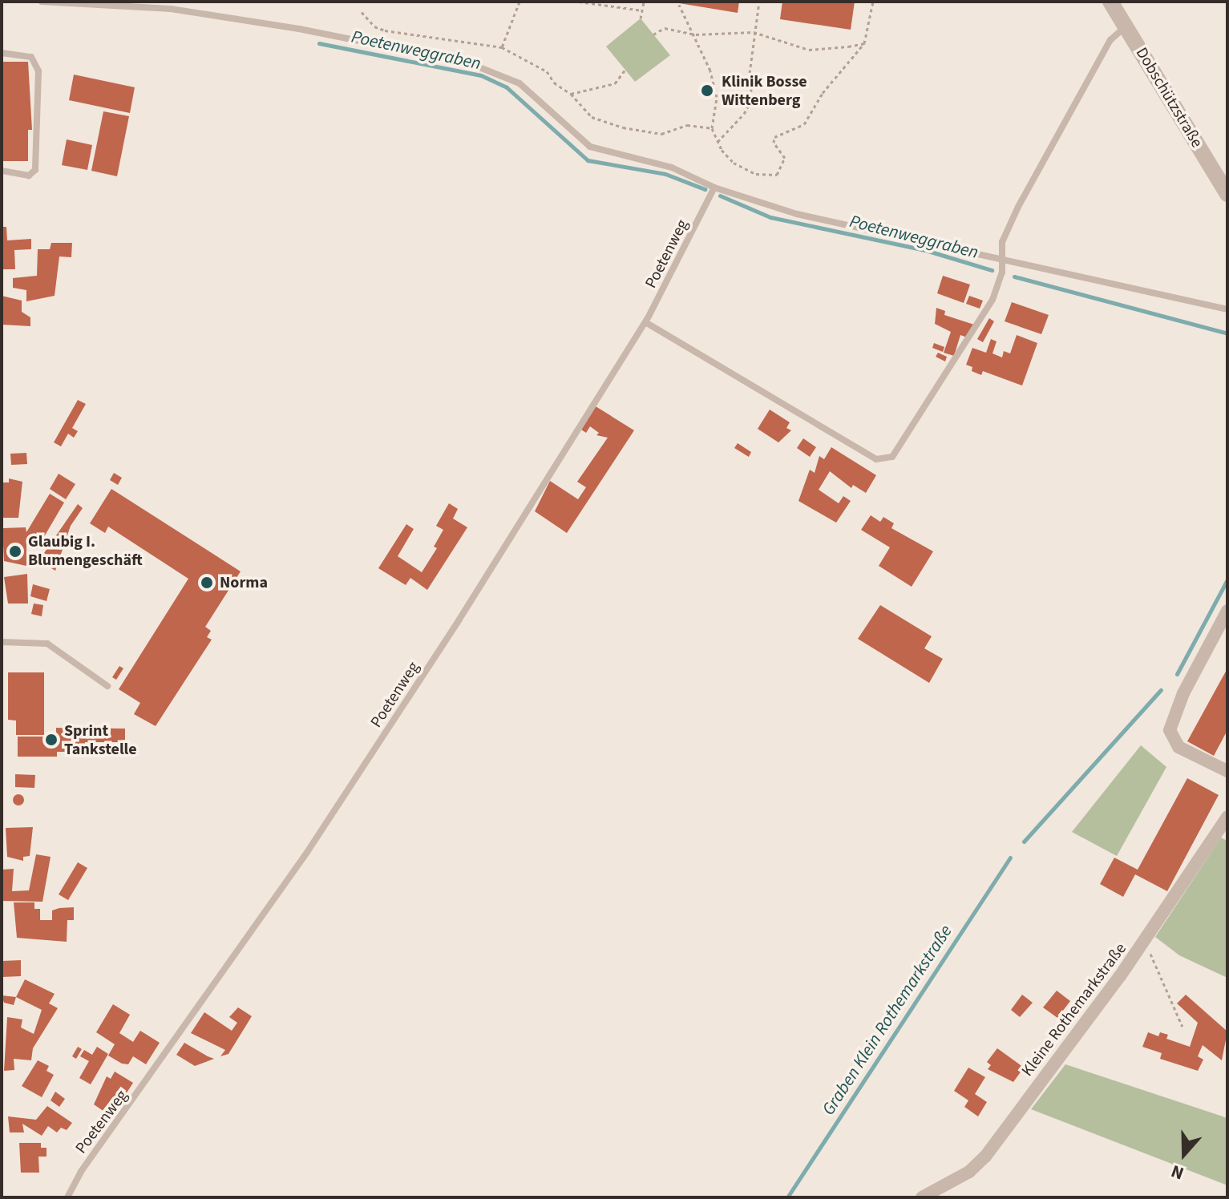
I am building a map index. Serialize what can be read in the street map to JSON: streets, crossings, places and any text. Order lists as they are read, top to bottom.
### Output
{
  "streets": {
    "street": ["Dobschützstraße", "Kleine Rothemarkstraße"],
    "lane": ["Poetenweg"]
  },
  "water": ["Poetenweggraben", "Graben Klein Rothemarkstraße"],
  "places": [
    "Klinik Bosse Wittenberg",
    "Glaubig I. Blumengeschäft",
    "Norma",
    "Sprint Tankstelle"
  ],
  "north": "bottom"
}
